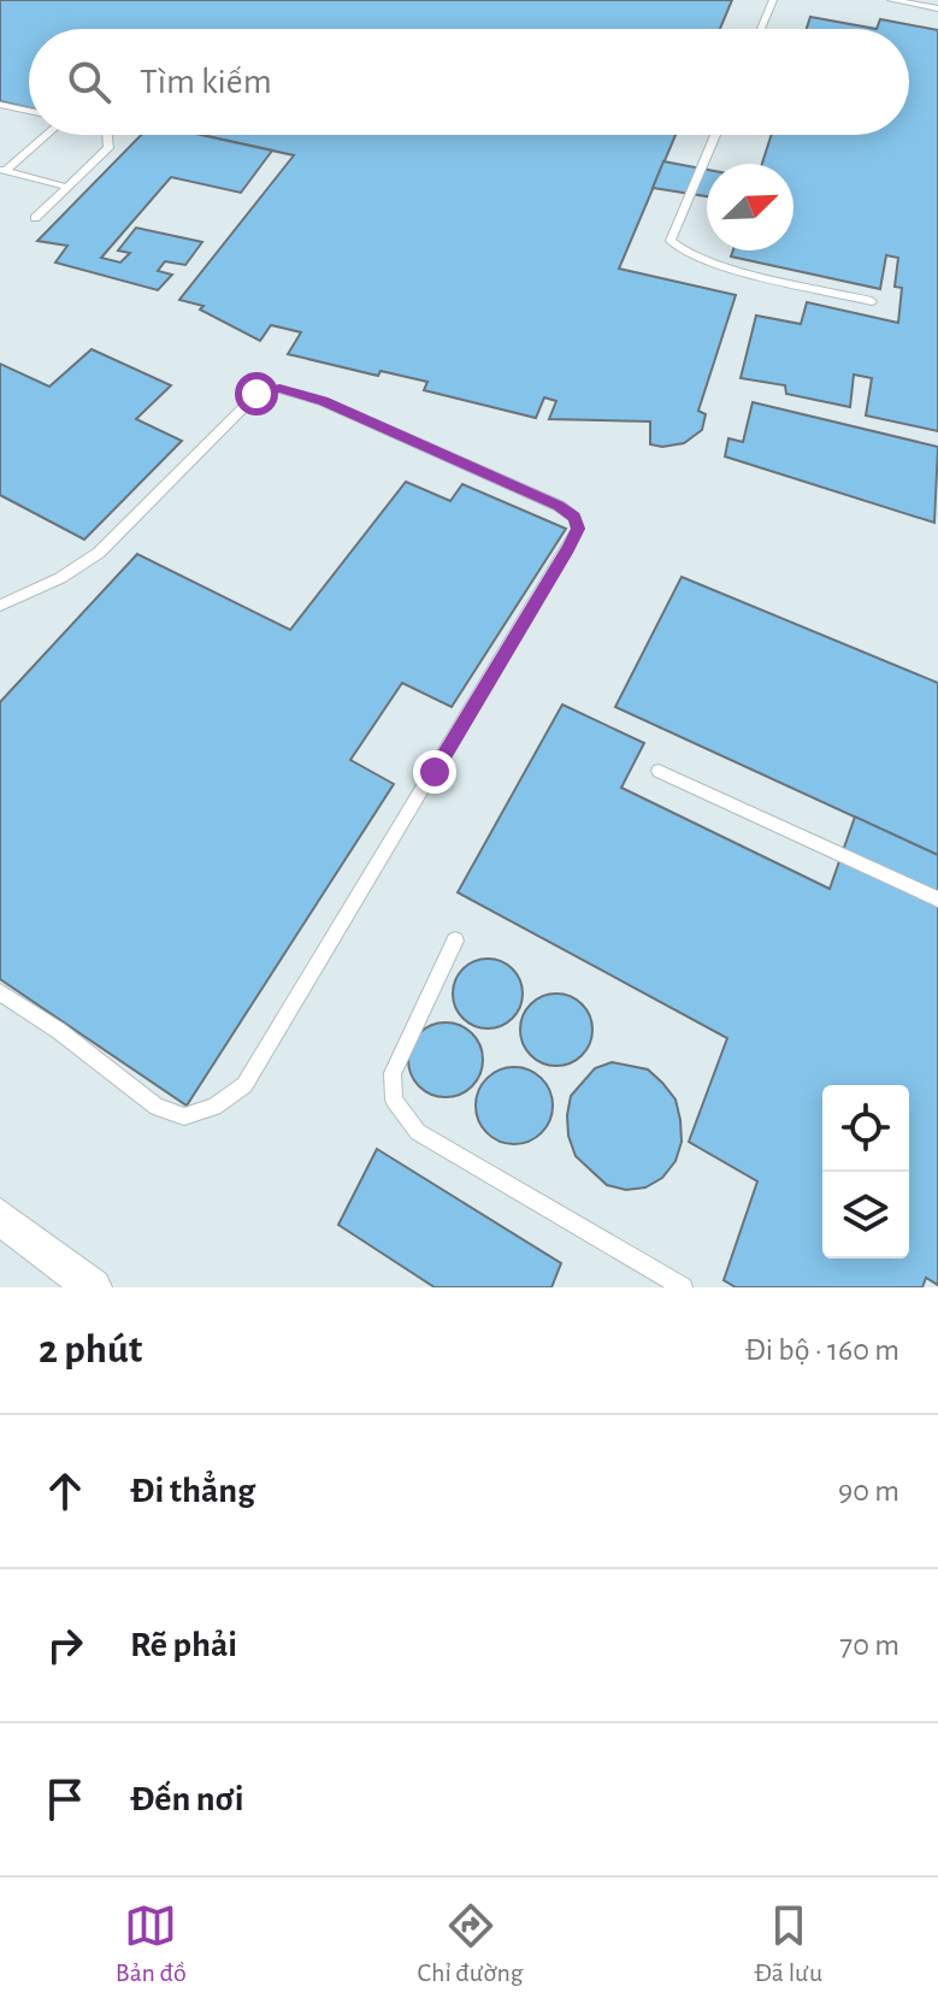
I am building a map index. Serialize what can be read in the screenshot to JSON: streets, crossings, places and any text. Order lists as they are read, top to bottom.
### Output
{
  "north": "top right",
  "page": {
    "search": "Tìm kiếm",
    "heading": ["2 phút", "Đi bộ · 160 m"],
    "list": [
      ["Đi thẳng", "90 m"],
      ["Rẽ phải", "70 m"],
      "Đến nơi"
    ],
    "nav": ["Bản đồ", "Chỉ đường", "Đã lưu"]
  }
}
